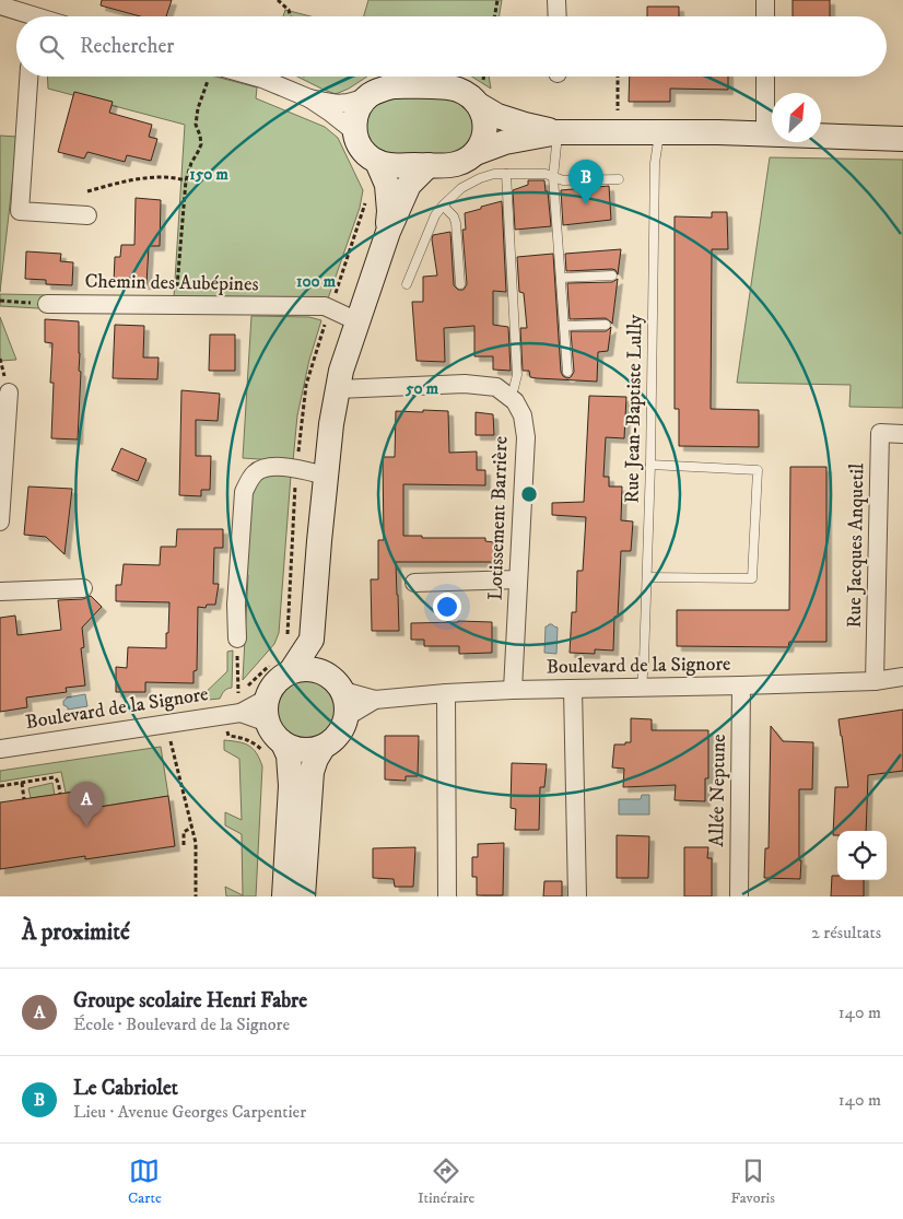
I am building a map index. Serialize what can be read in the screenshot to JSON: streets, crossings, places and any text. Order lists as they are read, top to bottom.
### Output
{
  "streets": {
    "street": [
      "Chemin des Aubépines",
      "Lotissement Barrière",
      "Rue Jacques Anquetil",
      "Boulevard de la Signore",
      "Allée Neptune"
    ],
    "lane": ["Rue Jean-Baptiste Lully"]
  },
  "crossings": [
    ["Rue Jean-Baptiste Lully", "Boulevard de la Signore"],
    ["Lotissement Barrière", "Boulevard de la Signore"],
    ["Rue Jacques Anquetil", "Boulevard de la Signore"],
    ["Boulevard de la Signore", "Allée Neptune"]
  ],
  "north": "top right",
  "page": {
    "search": "Rechercher",
    "pins": ["B", "A"],
    "heading": ["À proximité", "2 résultats"],
    "list": [
      {
        "mark": "A",
        "name": "Groupe scolaire Henri Fabre",
        "note": "École · Boulevard de la Signore",
        "value": "140 m"
      },
      {
        "mark": "B",
        "name": "Le Cabriolet",
        "note": "Lieu · Avenue Georges Carpentier",
        "value": "140 m"
      }
    ],
    "nav": ["Carte", "Itinéraire", "Favoris"]
  },
  "rings": ["150 m", "100 m", "50 m"]
}
